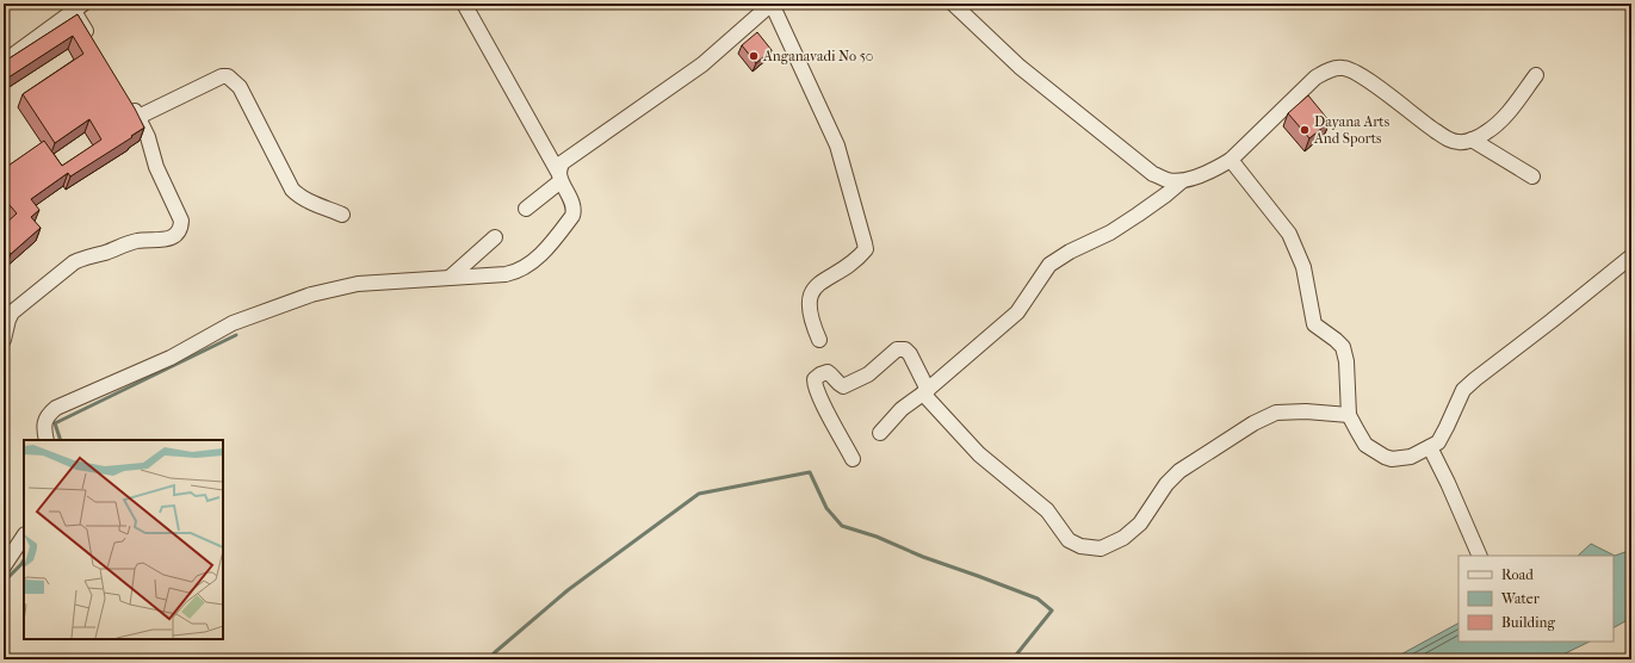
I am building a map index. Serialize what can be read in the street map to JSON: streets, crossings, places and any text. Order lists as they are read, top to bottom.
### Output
{
  "places": ["Anganavadi No 50", "Dayana Arts And Sports"],
  "legend": ["Road", "Water", "Building"]
}
